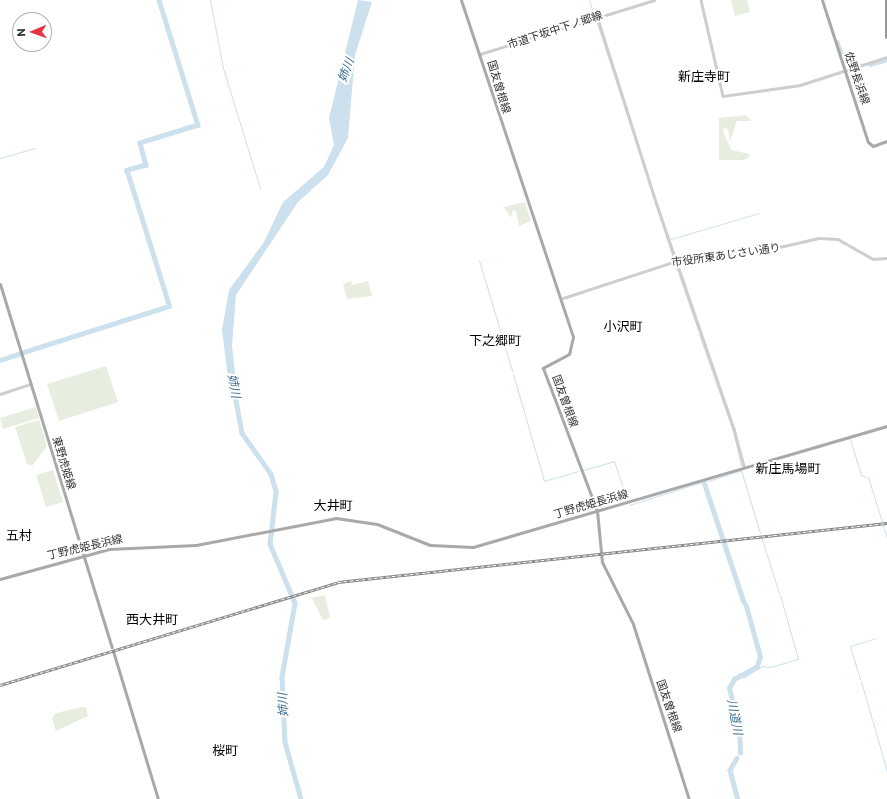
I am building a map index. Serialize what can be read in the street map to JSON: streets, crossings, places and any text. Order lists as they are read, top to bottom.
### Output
{
  "streets": {
    "main road": [
      "佐野長浜線",
      "国友曽根線",
      "東野虎姫線",
      "丁野虎姫長浜線"
    ],
    "street": ["市道下坂中下ノ郷線", "市役所東あじさい通り"]
  },
  "crossings": [
    ["市道下坂中下ノ郷線", "国友曽根線"],
    ["国友曽根線", "市役所東あじさい通り"],
    ["国友曽根線", "丁野虎姫長浜線"],
    ["東野虎姫線", "丁野虎姫長浜線"]
  ],
  "districts": [
    "新庄寺町",
    "小沢町",
    "下之郷町",
    "新庄馬場町",
    "大井町",
    "五村",
    "西大井町",
    "桜町"
  ],
  "water": ["姉川", "川道川"],
  "north": "left"
}
